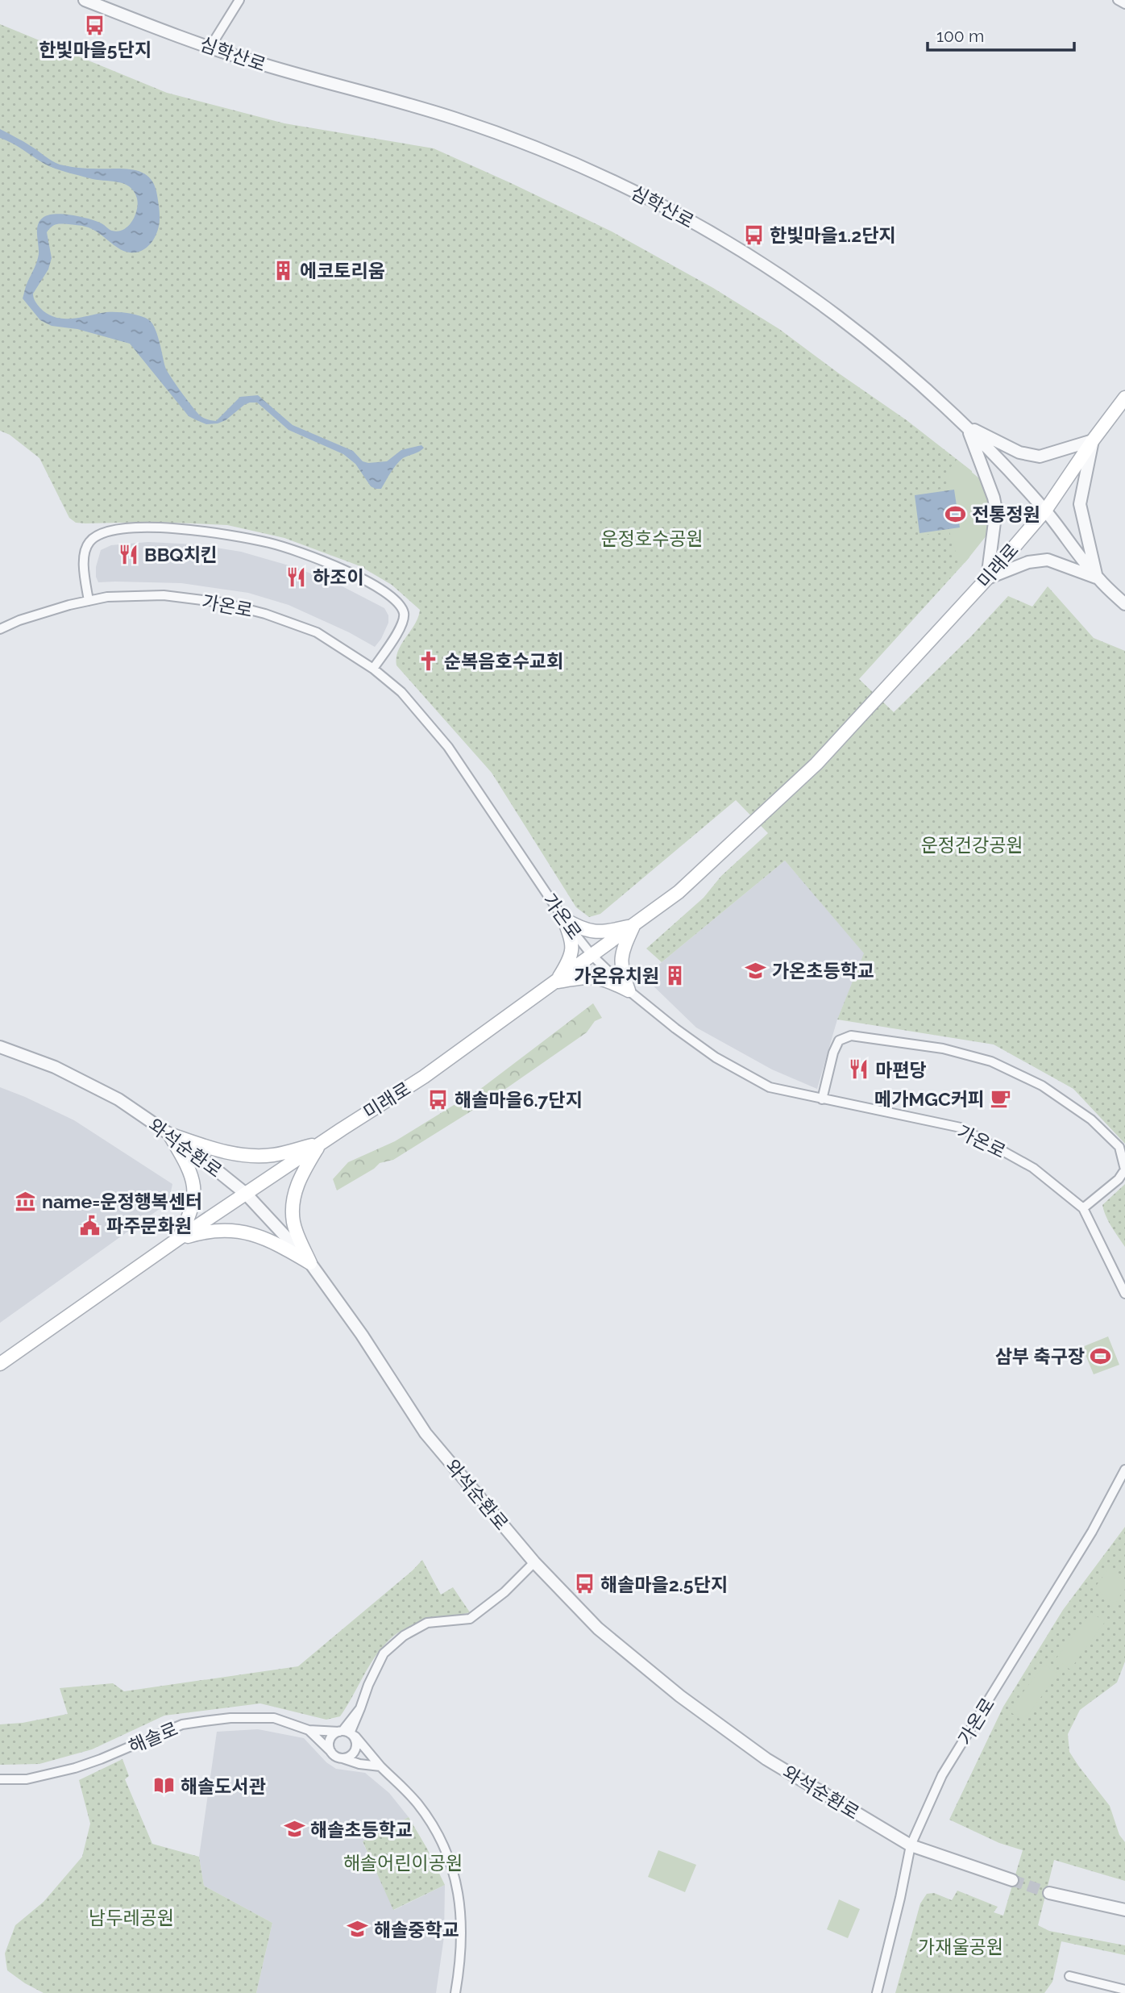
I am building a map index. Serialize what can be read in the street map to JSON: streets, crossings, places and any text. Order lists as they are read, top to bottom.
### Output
{
  "streets": {
    "main road": ["미래로"],
    "street": [
      "심학산로",
      "가온로",
      "와석순환로",
      "해솔로"
    ]
  },
  "crossings": [
    ["심학산로", "미래로"],
    ["미래로", "가온로"],
    ["미래로", "와석순환로"],
    ["가온로", "와석순환로"]
  ],
  "parks": [
    "운정호수공원",
    "운정건강공원",
    "해솔어린이공원",
    "남두레공원",
    "가재울공원"
  ],
  "places": {
    "bus stop": [
      "한빛마을5단지",
      "한빛마을1.2단지",
      "해솔마을6.7단지",
      "해솔마을2.5단지"
    ],
    "building": ["에코토리움", "가온유치원"],
    "sports": ["전통정원", "삼부 축구장"],
    "restaurant": ["BBQ치킨", "하조이", "마편당"],
    "church": ["순복음호수교회"],
    "school or university": ["가온초등학교", "해솔초등학교", "해솔중학교"],
    "cafe": ["메가MGC커피"],
    "museum": ["name=운정행복센터"],
    "public building": ["파주문화원"],
    "library": ["해솔도서관"]
  },
  "scale_bar": "100 m"
}
